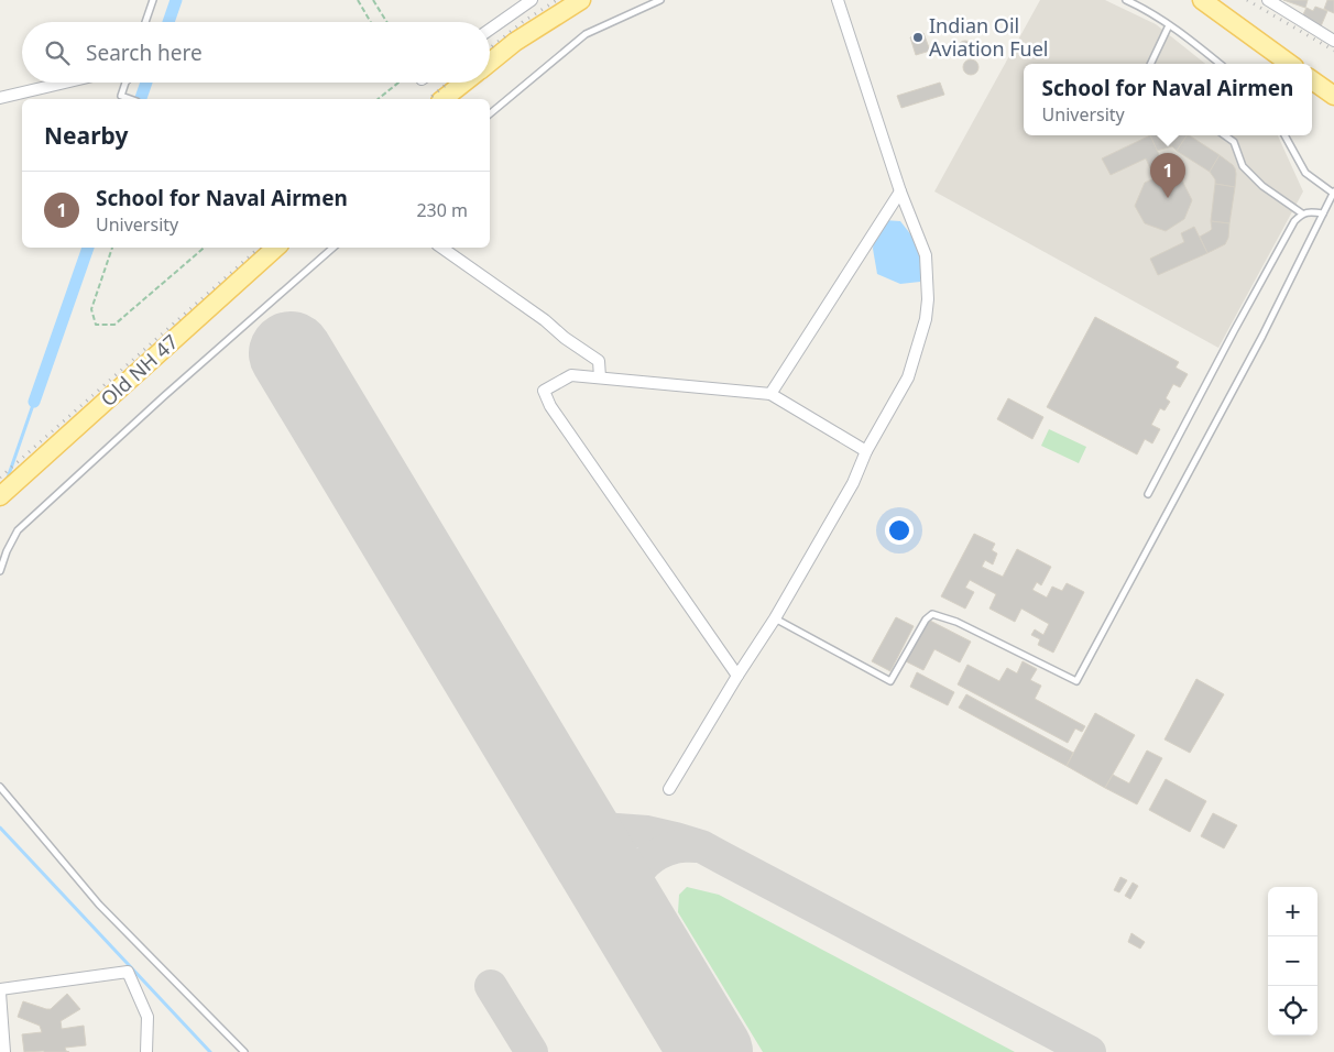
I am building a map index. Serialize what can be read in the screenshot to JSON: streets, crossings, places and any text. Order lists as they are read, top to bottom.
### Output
{
  "streets": {
    "main road": ["Old NH 47"]
  },
  "places": ["Indian Oil Aviation Fuel"],
  "page": {
    "search": "Search here",
    "popup": ["School for Naval Airmen", "University"],
    "heading": "Nearby",
    "pins": "1",
    "list": [
      {
        "mark": "1",
        "name": "School for Naval Airmen",
        "note": "University",
        "value": "230 m"
      }
    ],
    "map_buttons": ["+", "−"]
  }
}
